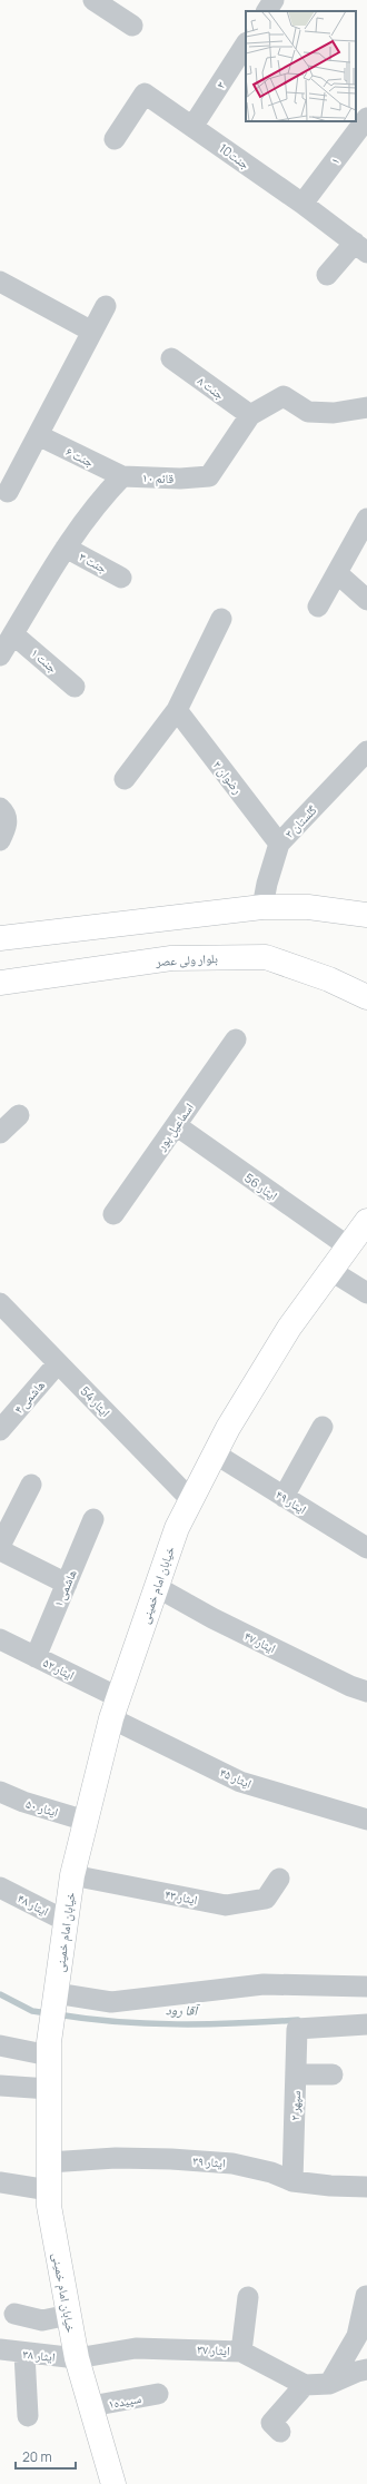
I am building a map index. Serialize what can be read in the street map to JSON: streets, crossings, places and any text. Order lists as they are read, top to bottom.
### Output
{
  "streets": {
    "main road": ["بلوار ولی عصر", "خیابان امام خمینی"],
    "street": [
      "۳",
      "جنت10",
      "۱",
      "جنت ۸",
      "جنت ۶",
      "قائم ۱۰",
      "جنت ۳",
      "جنت ۱",
      "رضوان ۲",
      "گلستان ۳",
      "اسماعیل پور",
      "ایثار 56",
      "هاشمی ۴",
      "ایثار 54",
      "ایثار ۴۹",
      "هاشمی ۱",
      "ایثار ۴۷",
      "ایثار ۵۲",
      "ایثار ۴۵",
      "ایثار ۵۰",
      "ایثار ۴۳",
      "ایثار ۴۸",
      "سپهر ۲",
      "ایثار ۳۹",
      "ایثار ۳۷",
      "ایثار ۳۸",
      "سپیده۱"
    ]
  },
  "crossings": [
    ["۳", "جنت10"],
    ["جنت10", "۱"],
    ["جنت ۸", "قائم ۱۰"],
    ["جنت ۶", "قائم ۱۰"],
    ["رضوان ۲", "گلستان ۳"],
    ["اسماعیل پور", "ایثار 56"],
    ["ایثار 56", "خیابان امام خمینی"],
    ["هاشمی ۴", "ایثار 54"],
    ["ایثار 54", "خیابان امام خمینی"],
    ["ایثار ۴۹", "خیابان امام خمینی"],
    ["خیابان امام خمینی", "ایثار ۴۷"],
    ["خیابان امام خمینی", "ایثار ۵۲"],
    ["خیابان امام خمینی", "ایثار ۴۵"],
    ["خیابان امام خمینی", "ایثار ۵۰"],
    ["خیابان امام خمینی", "ایثار ۴۳"],
    ["خیابان امام خمینی", "ایثار ۴۸"],
    ["خیابان امام خمینی", "ایثار ۳۹"],
    ["خیابان امام خمینی", "ایثار ۳۷"],
    ["خیابان امام خمینی", "ایثار ۳۸"],
    ["خیابان امام خمینی", "سپیده۱"],
    ["هاشمی ۱", "ایثار ۵۲"],
    ["ایثار ۵۲", "ایثار ۴۵"],
    ["سپهر ۲", "ایثار ۳۹"],
    ["ایثار ۳۷", "ایثار ۳۸"]
  ],
  "water": ["آقا رود"],
  "scale_bar": "20 m"
}
